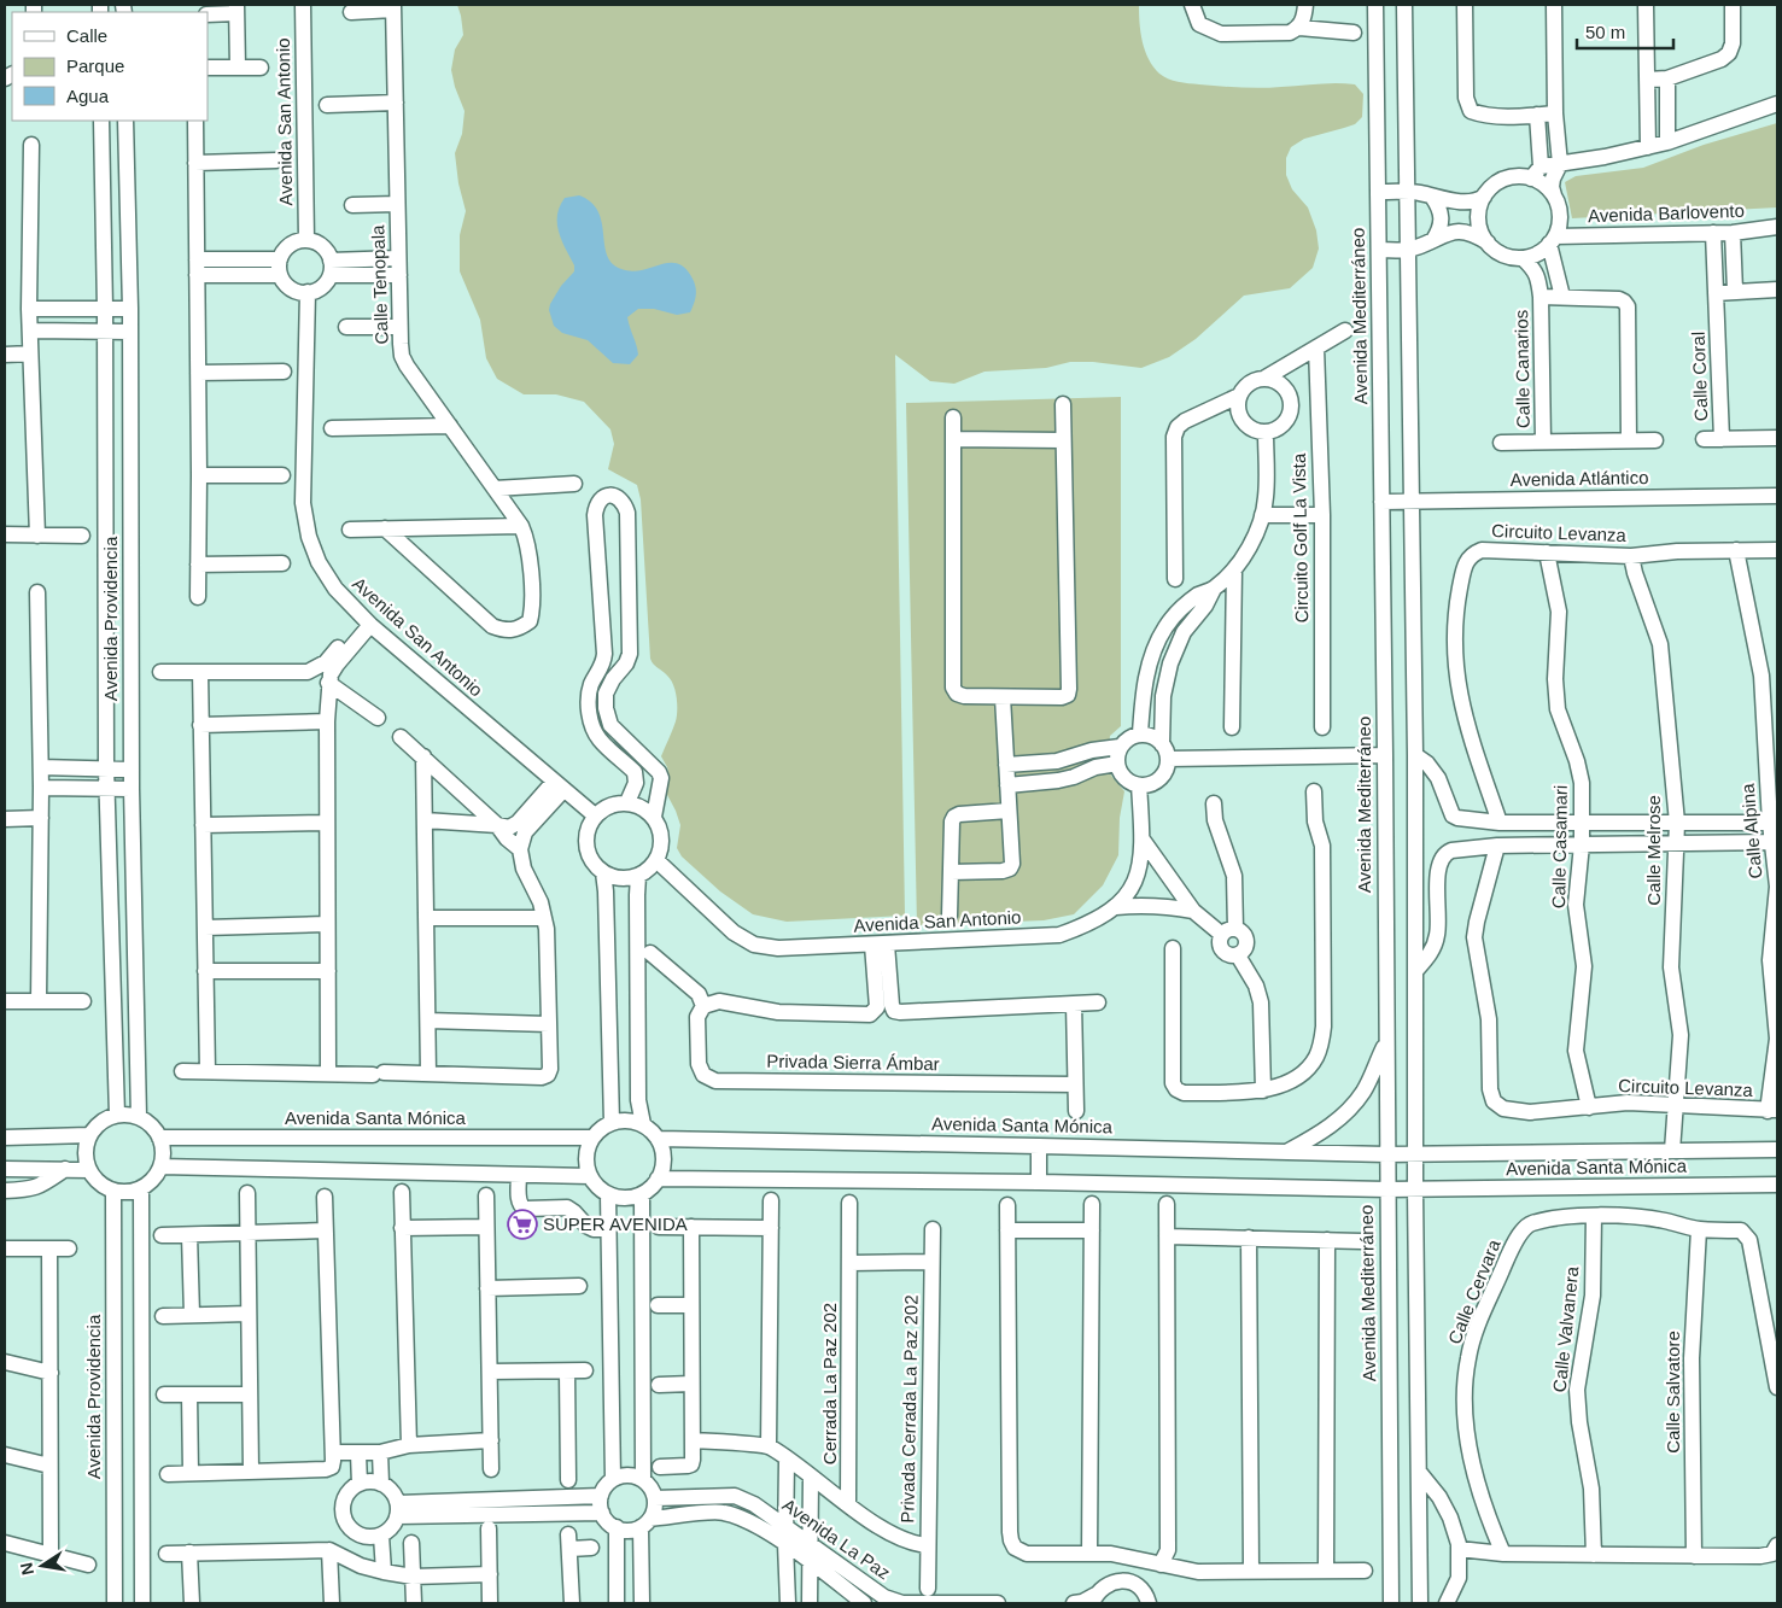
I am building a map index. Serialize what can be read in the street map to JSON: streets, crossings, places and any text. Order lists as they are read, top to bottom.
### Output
{
  "streets": {
    "street": [
      "Avenida San Antonio",
      "Avenida Barlovento",
      "Calle Tenopala",
      "Avenida Mediterráneo",
      "Calle Canarios",
      "Calle Coral",
      "Avenida Atlántico",
      "Circuito Levanza",
      "Circuito Golf La Vista",
      "Avenida Providencia",
      "Calle Alpina",
      "Calle Casamari",
      "Calle Melrose",
      "Privada Sierra Ámbar",
      "Avenida Santa Mónica",
      "Calle Cervara",
      "Calle Valvanera",
      "Cerrada La Paz 202",
      "Calle Salvatore",
      "Privada Cerrada La Paz 202",
      "Avenida La Paz"
    ]
  },
  "crossings": [
    ["Avenida San Antonio", "Circuito Golf La Vista"],
    ["Avenida Barlovento", "Calle Canarios"],
    ["Avenida Barlovento", "Calle Coral"],
    ["Avenida Mediterráneo", "Avenida Atlántico"],
    ["Avenida Mediterráneo", "Avenida Santa Mónica"],
    ["Circuito Levanza", "Calle Alpina"],
    ["Circuito Levanza", "Calle Casamari"],
    ["Circuito Levanza", "Calle Melrose"],
    ["Avenida Providencia", "Avenida Santa Mónica"],
    ["Calle Melrose", "Avenida Santa Mónica"],
    ["Calle Cervara", "Calle Valvanera"],
    ["Cerrada La Paz 202", "Privada Cerrada La Paz 202"],
    ["Cerrada La Paz 202", "Avenida La Paz"]
  ],
  "places": {
    "supermarket": ["SUPER AVENIDA"]
  },
  "legend": ["Calle", "Parque", "Agua"],
  "scale_bar": "50 m",
  "north": "left"
}
